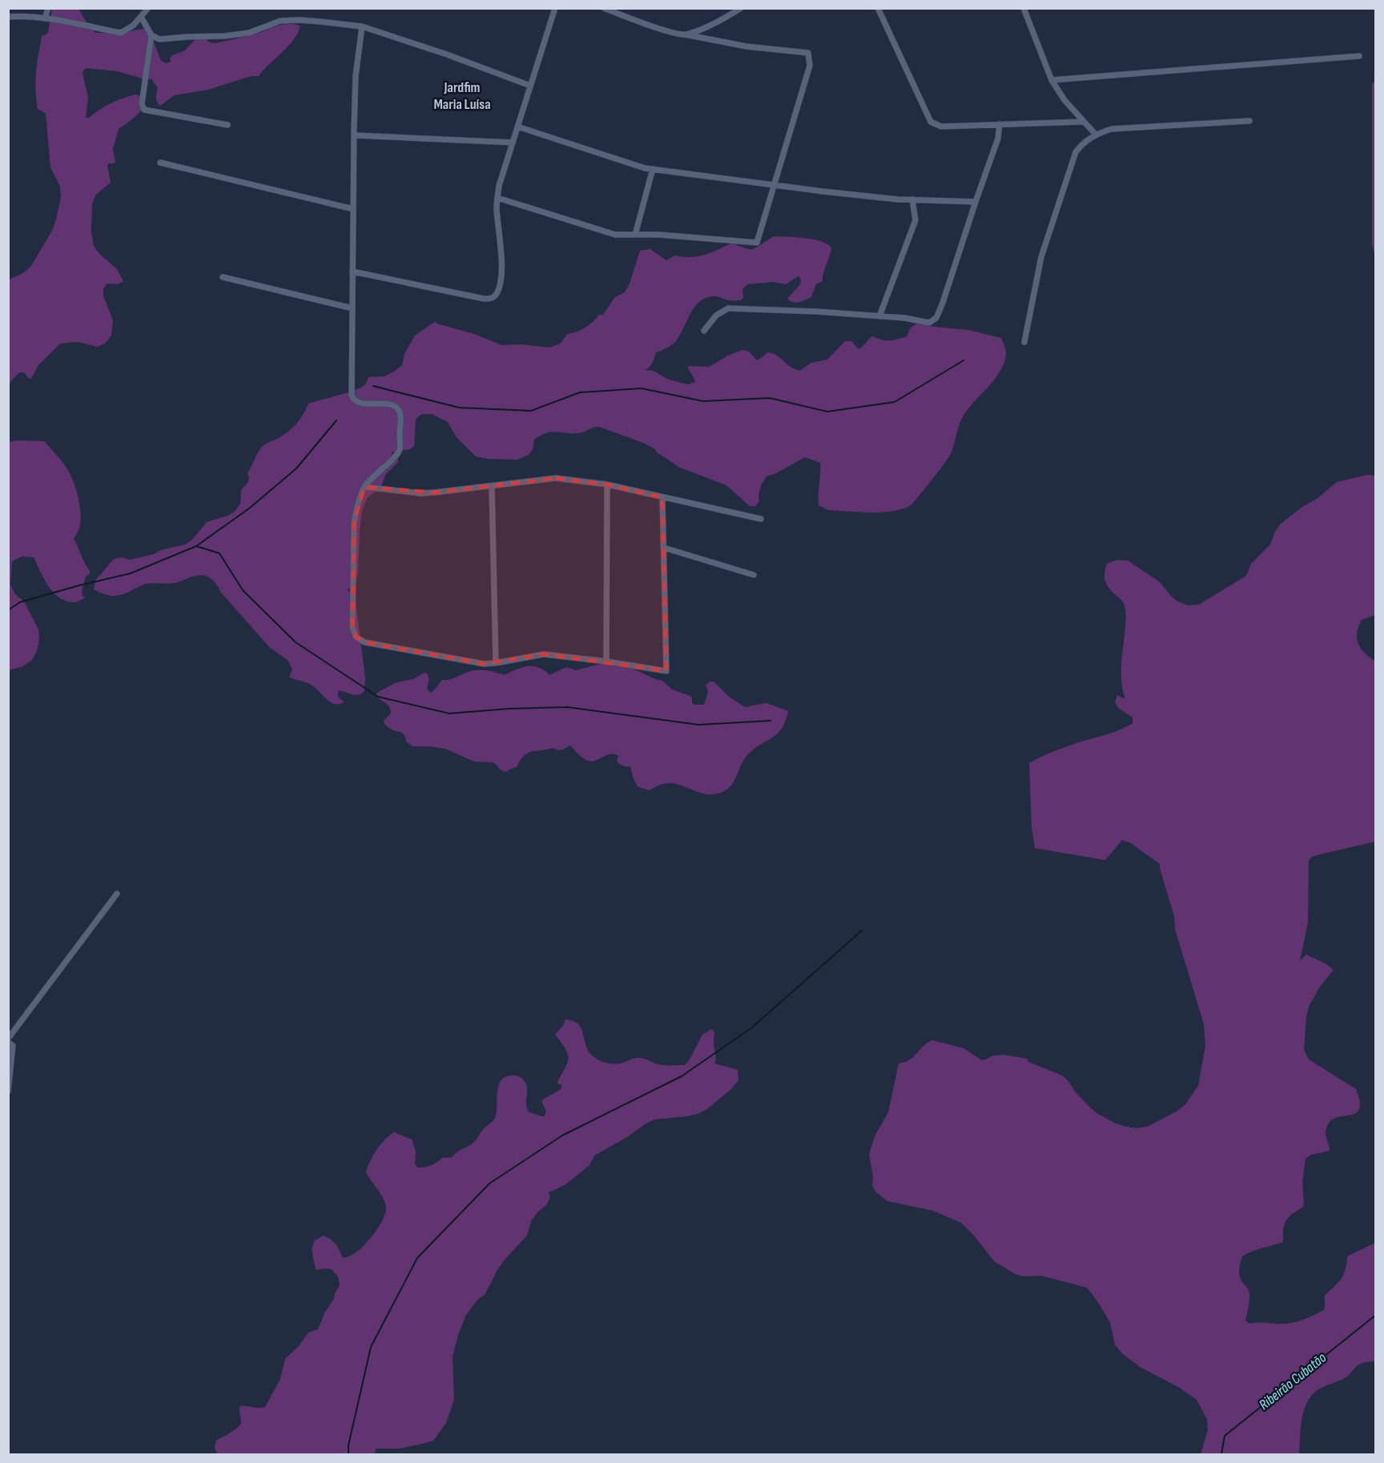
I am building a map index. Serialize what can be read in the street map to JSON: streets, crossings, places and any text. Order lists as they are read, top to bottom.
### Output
{
  "districts": ["Jardfim Maria Luísa"],
  "water": ["Ribeirão Cubatão"]
}
